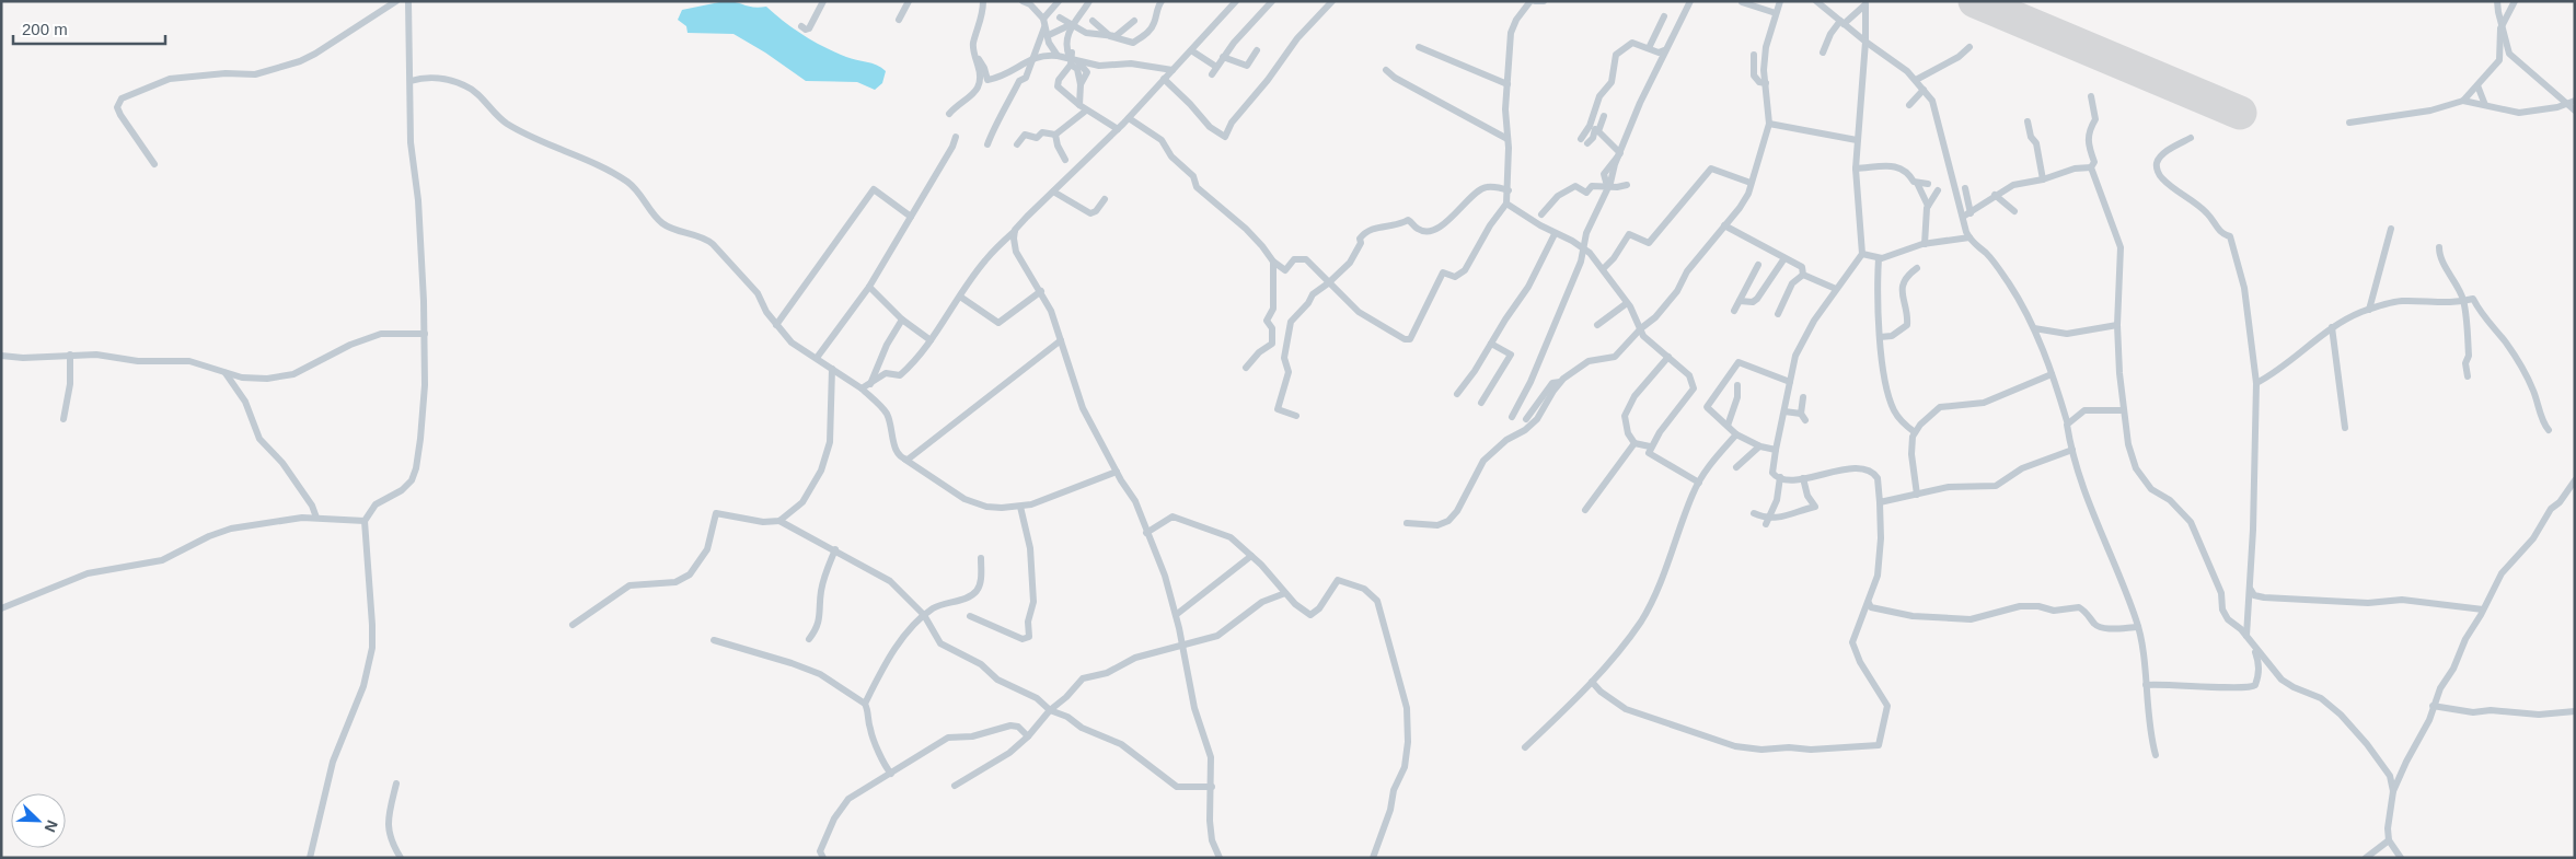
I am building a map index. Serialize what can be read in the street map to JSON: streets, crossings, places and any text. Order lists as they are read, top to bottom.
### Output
{
  "scale_bar": "200 m",
  "north": "bottom right"
}
